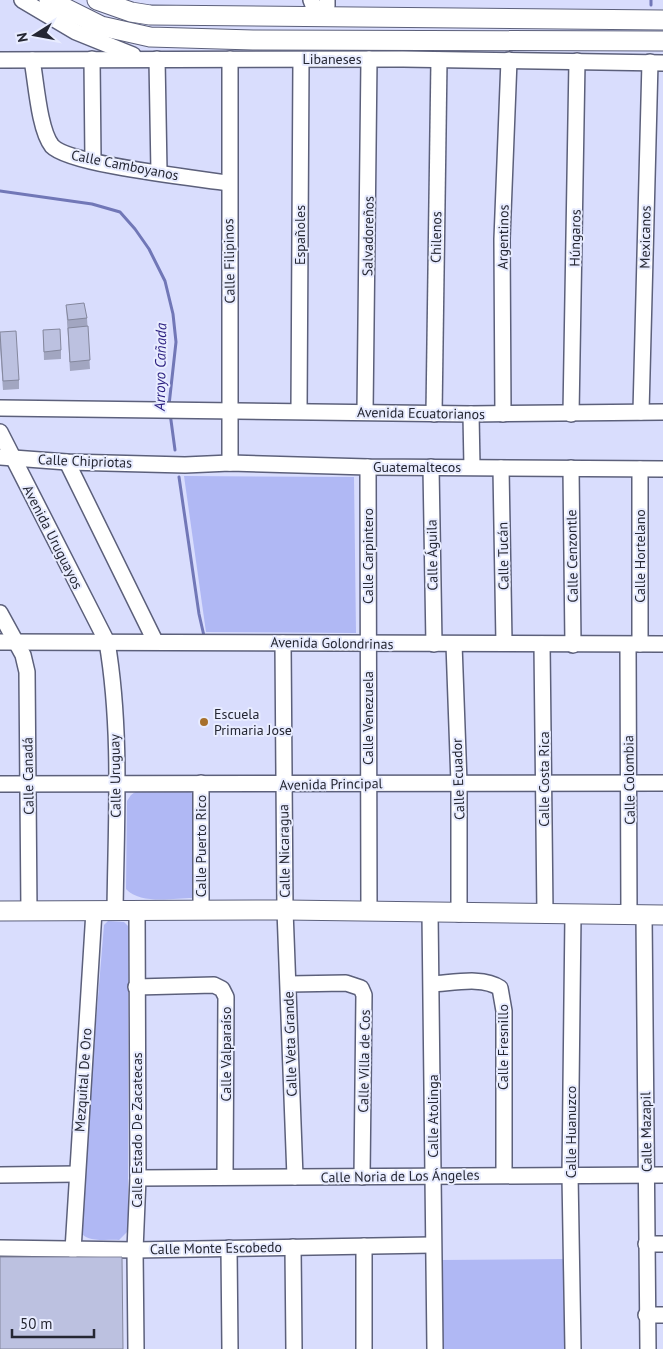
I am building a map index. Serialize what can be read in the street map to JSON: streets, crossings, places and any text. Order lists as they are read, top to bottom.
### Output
{
  "streets": {
    "main road": ["Libaneses"],
    "street": [
      "Calle Camboyanos",
      "Españoles",
      "Salvadoreños",
      "Chilenos",
      "Argentinos",
      "Mexicanos",
      "Húngaros",
      "Calle Filipinos",
      "Avenida Ecuatorianos",
      "Calle Chipriotas",
      "Guatemaltecos",
      "Avenida Uruguayos",
      "Calle Águila",
      "Calle Carpintero",
      "Calle Tucán",
      "Calle Cenzontle",
      "Calle Hortelano",
      "Avenida Golondrinas",
      "Calle Venezuela",
      "Calle Canadá",
      "Calle Uruguay",
      "Calle Ecuador",
      "Calle Costa Rica",
      "Calle Colombia",
      "Avenida Principal",
      "Calle Puerto Rico",
      "Calle Nicaragua",
      "Calle Veta Grande",
      "Calle Fresnillo",
      "Calle Valparaíso",
      "Calle Villa de Cos",
      "Mezquital De Oro",
      "Calle Atolinga",
      "Calle Estado De Zacatecas",
      "Calle Huanuzco",
      "Calle Mazapil",
      "Calle Noria de Los Ángeles",
      "Calle Monte Escobedo"
    ]
  },
  "crossings": [
    ["Libaneses", "Calle Camboyanos"],
    ["Libaneses", "Españoles"],
    ["Libaneses", "Salvadoreños"],
    ["Libaneses", "Chilenos"],
    ["Libaneses", "Argentinos"],
    ["Libaneses", "Mexicanos"],
    ["Libaneses", "Húngaros"],
    ["Libaneses", "Calle Filipinos"],
    ["Calle Camboyanos", "Calle Filipinos"],
    ["Españoles", "Avenida Ecuatorianos"],
    ["Salvadoreños", "Avenida Ecuatorianos"],
    ["Chilenos", "Avenida Ecuatorianos"],
    ["Argentinos", "Avenida Ecuatorianos"],
    ["Mexicanos", "Avenida Ecuatorianos"],
    ["Húngaros", "Avenida Ecuatorianos"],
    ["Calle Filipinos", "Avenida Ecuatorianos"],
    ["Calle Filipinos", "Guatemaltecos"],
    ["Calle Chipriotas", "Guatemaltecos"],
    ["Calle Chipriotas", "Avenida Uruguayos"],
    ["Guatemaltecos", "Calle Águila"],
    ["Guatemaltecos", "Calle Carpintero"],
    ["Guatemaltecos", "Calle Tucán"],
    ["Guatemaltecos", "Calle Cenzontle"],
    ["Guatemaltecos", "Calle Hortelano"],
    ["Avenida Uruguayos", "Avenida Golondrinas"],
    ["Avenida Uruguayos", "Calle Uruguay"],
    ["Calle Águila", "Avenida Golondrinas"],
    ["Calle Carpintero", "Avenida Golondrinas"],
    ["Calle Carpintero", "Calle Venezuela"],
    ["Calle Tucán", "Avenida Golondrinas"],
    ["Calle Cenzontle", "Avenida Golondrinas"],
    ["Calle Hortelano", "Avenida Golondrinas"],
    ["Calle Hortelano", "Calle Colombia"],
    ["Avenida Golondrinas", "Calle Venezuela"],
    ["Avenida Golondrinas", "Calle Canadá"],
    ["Avenida Golondrinas", "Calle Uruguay"],
    ["Avenida Golondrinas", "Calle Ecuador"],
    ["Avenida Golondrinas", "Calle Costa Rica"],
    ["Avenida Golondrinas", "Calle Colombia"],
    ["Avenida Golondrinas", "Calle Nicaragua"],
    ["Calle Venezuela", "Avenida Principal"],
    ["Calle Canadá", "Avenida Principal"],
    ["Calle Uruguay", "Avenida Principal"],
    ["Calle Ecuador", "Avenida Principal"],
    ["Calle Costa Rica", "Avenida Principal"],
    ["Calle Colombia", "Avenida Principal"],
    ["Calle Colombia", "Calle Mazapil"],
    ["Avenida Principal", "Calle Puerto Rico"],
    ["Avenida Principal", "Calle Nicaragua"],
    ["Calle Nicaragua", "Calle Veta Grande"],
    ["Calle Veta Grande", "Calle Villa de Cos"],
    ["Calle Veta Grande", "Calle Noria de Los Ángeles"],
    ["Calle Fresnillo", "Calle Atolinga"],
    ["Calle Fresnillo", "Calle Noria de Los Ángeles"],
    ["Calle Valparaíso", "Calle Estado De Zacatecas"],
    ["Calle Valparaíso", "Calle Noria de Los Ángeles"],
    ["Calle Villa de Cos", "Calle Noria de Los Ángeles"],
    ["Mezquital De Oro", "Calle Monte Escobedo"],
    ["Calle Atolinga", "Calle Noria de Los Ángeles"],
    ["Calle Atolinga", "Calle Monte Escobedo"],
    ["Calle Estado De Zacatecas", "Calle Noria de Los Ángeles"],
    ["Calle Estado De Zacatecas", "Calle Monte Escobedo"],
    ["Calle Huanuzco", "Calle Noria de Los Ángeles"],
    ["Calle Mazapil", "Calle Noria de Los Ángeles"]
  ],
  "water": ["Arroyo Cañada"],
  "places": ["Escuela Primaria Jose"],
  "scale_bar": "50 m",
  "north": "left"
}
